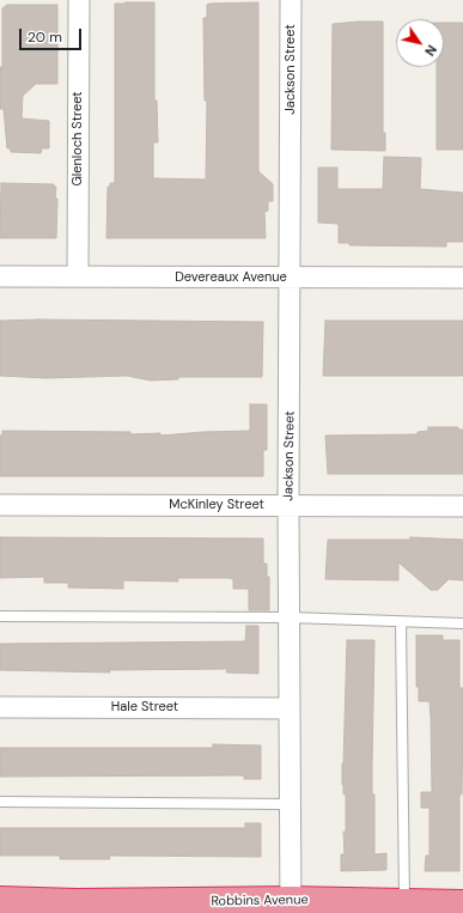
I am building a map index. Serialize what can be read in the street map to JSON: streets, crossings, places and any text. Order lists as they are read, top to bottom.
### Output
{
  "streets": {
    "highway": ["Robbins Avenue"],
    "street": [
      "Jackson Street",
      "Glenloch Street",
      "Devereaux Avenue",
      "McKinley Street",
      "Hale Street"
    ]
  },
  "crossings": [
    ["Jackson Street", "Devereaux Avenue"],
    ["Jackson Street", "McKinley Street"],
    ["Jackson Street", "Hale Street"],
    ["Jackson Street", "Robbins Avenue"],
    ["Glenloch Street", "Devereaux Avenue"]
  ],
  "scale_bar": "20 m",
  "north": "bottom right"
}
